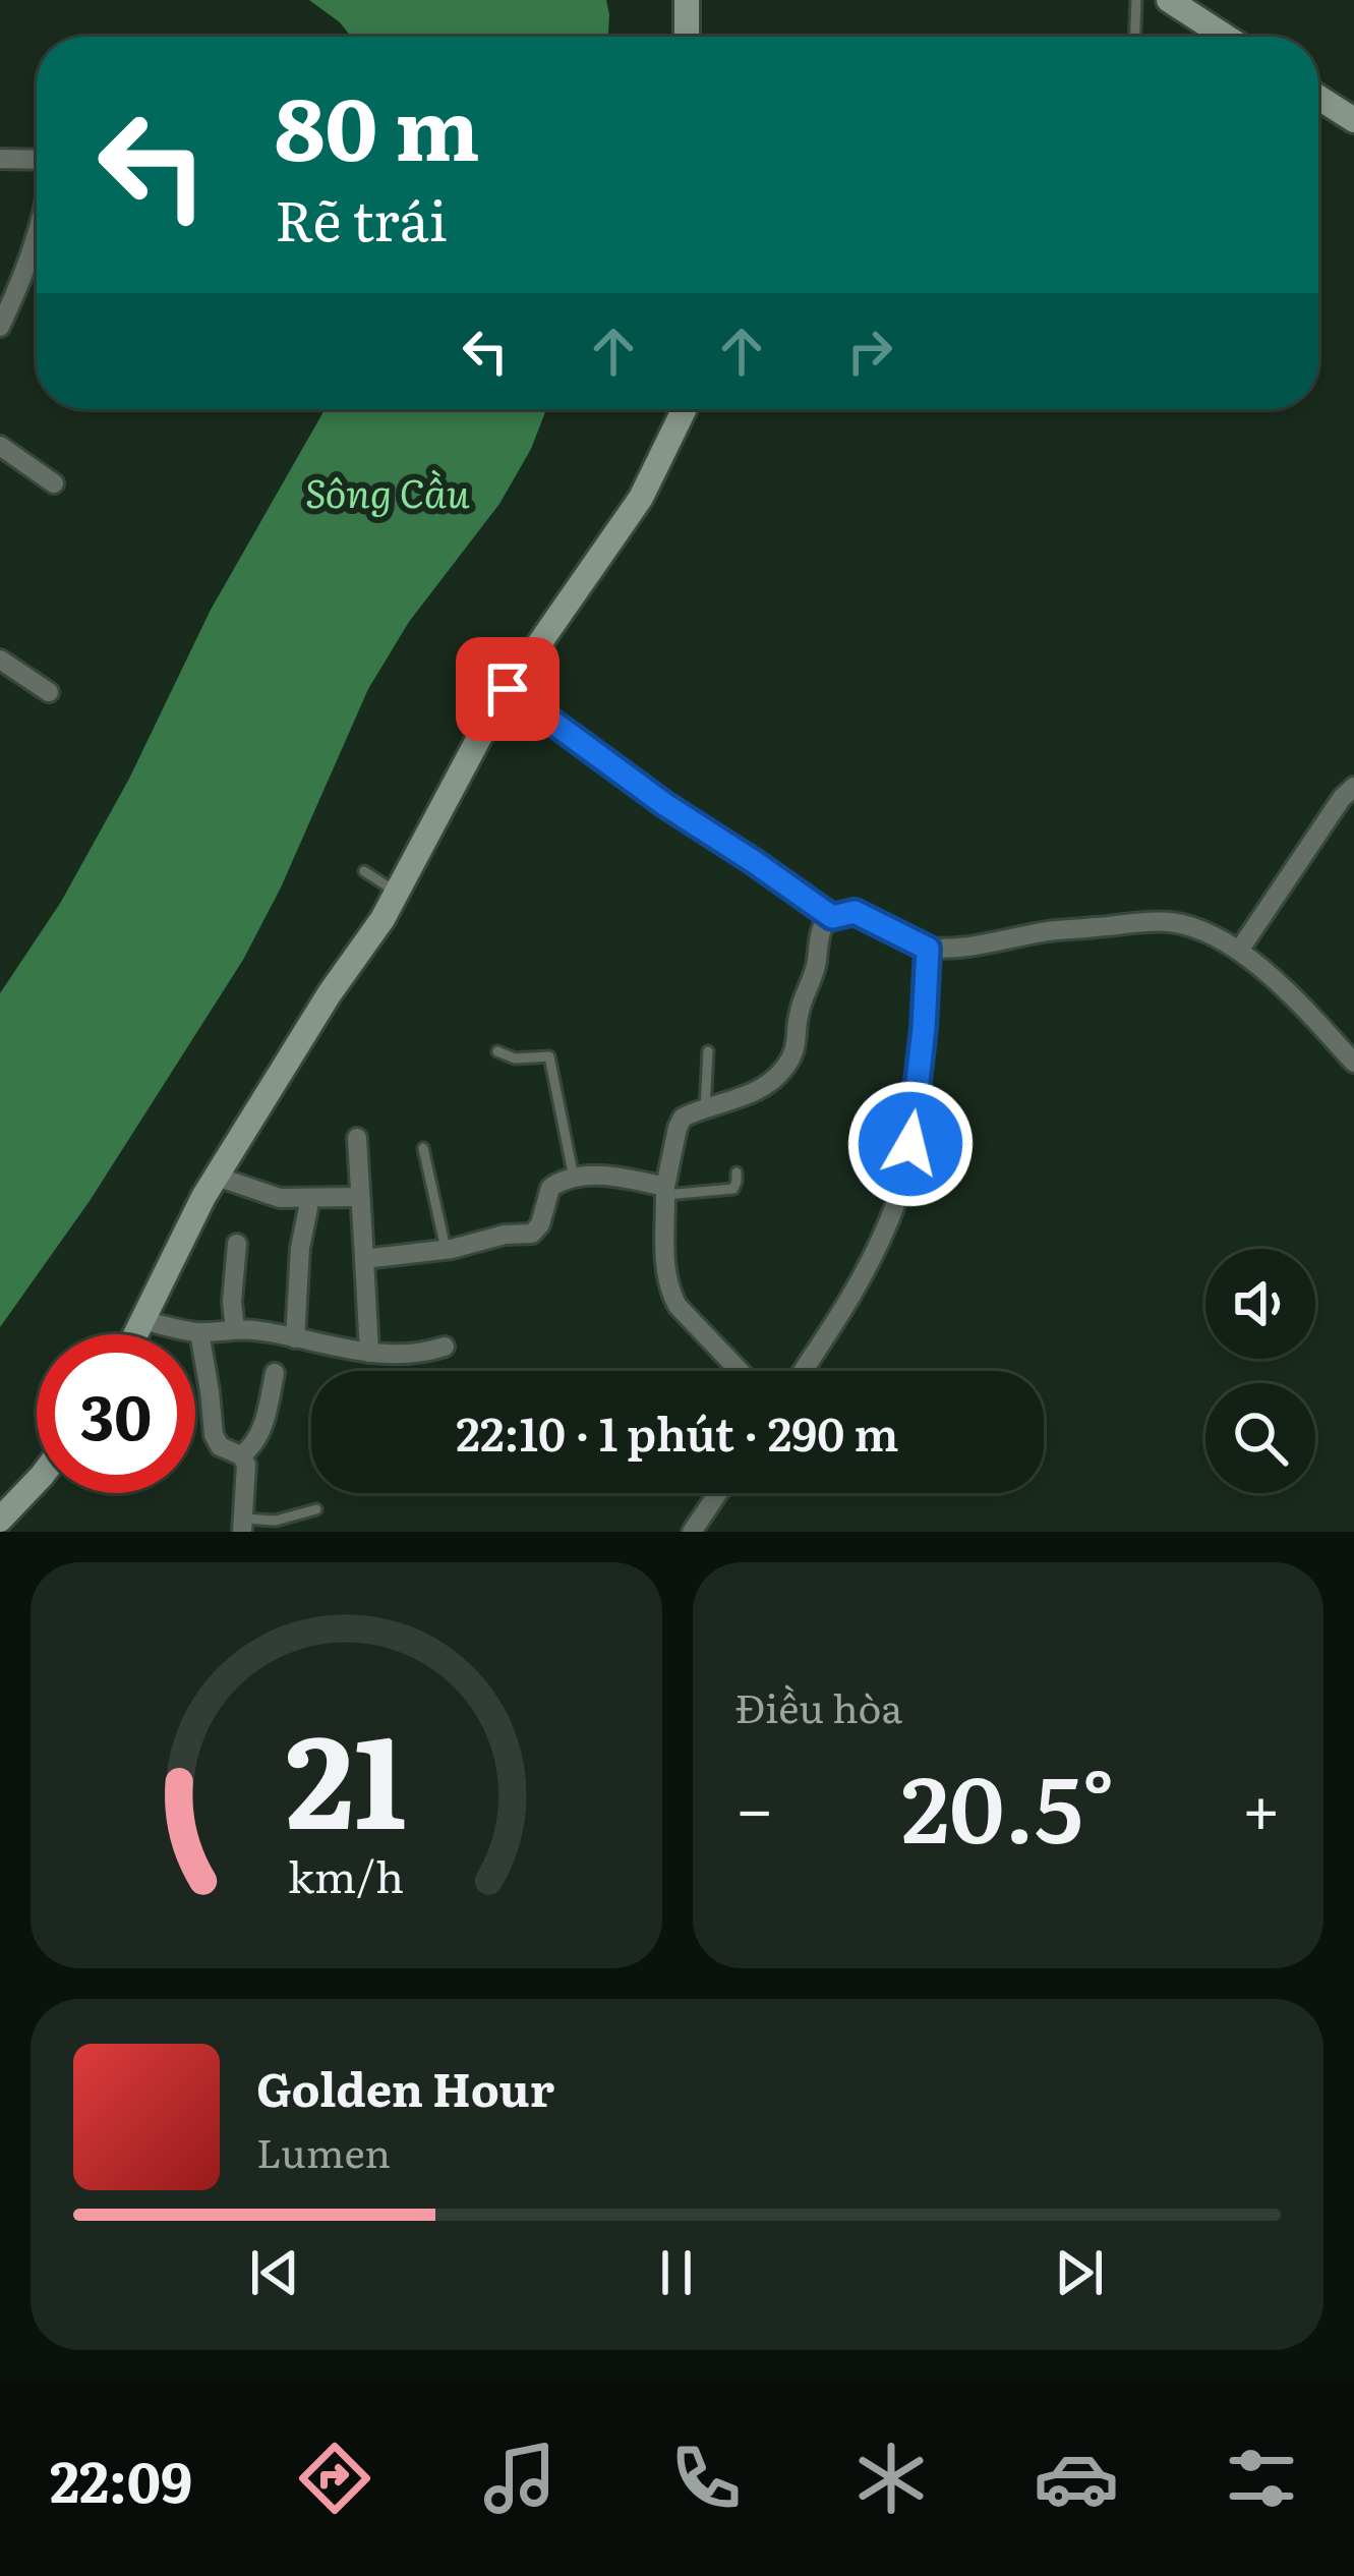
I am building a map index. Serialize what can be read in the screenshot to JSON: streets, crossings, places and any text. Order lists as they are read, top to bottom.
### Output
{
  "water": ["Sông Cầu"],
  "page": {
    "turn": ["80 m", "Rẽ trái"],
    "limit": "30",
    "trip": "22:10 · 1 phút · 290 m",
    "tile": "Điều hòa",
    "heat": ["−", "20.5°", "+"],
    "song": ["Golden Hour", "Lumen"],
    "tabs": "22:09",
    "gauge": ["21", "km/h"]
  }
}
